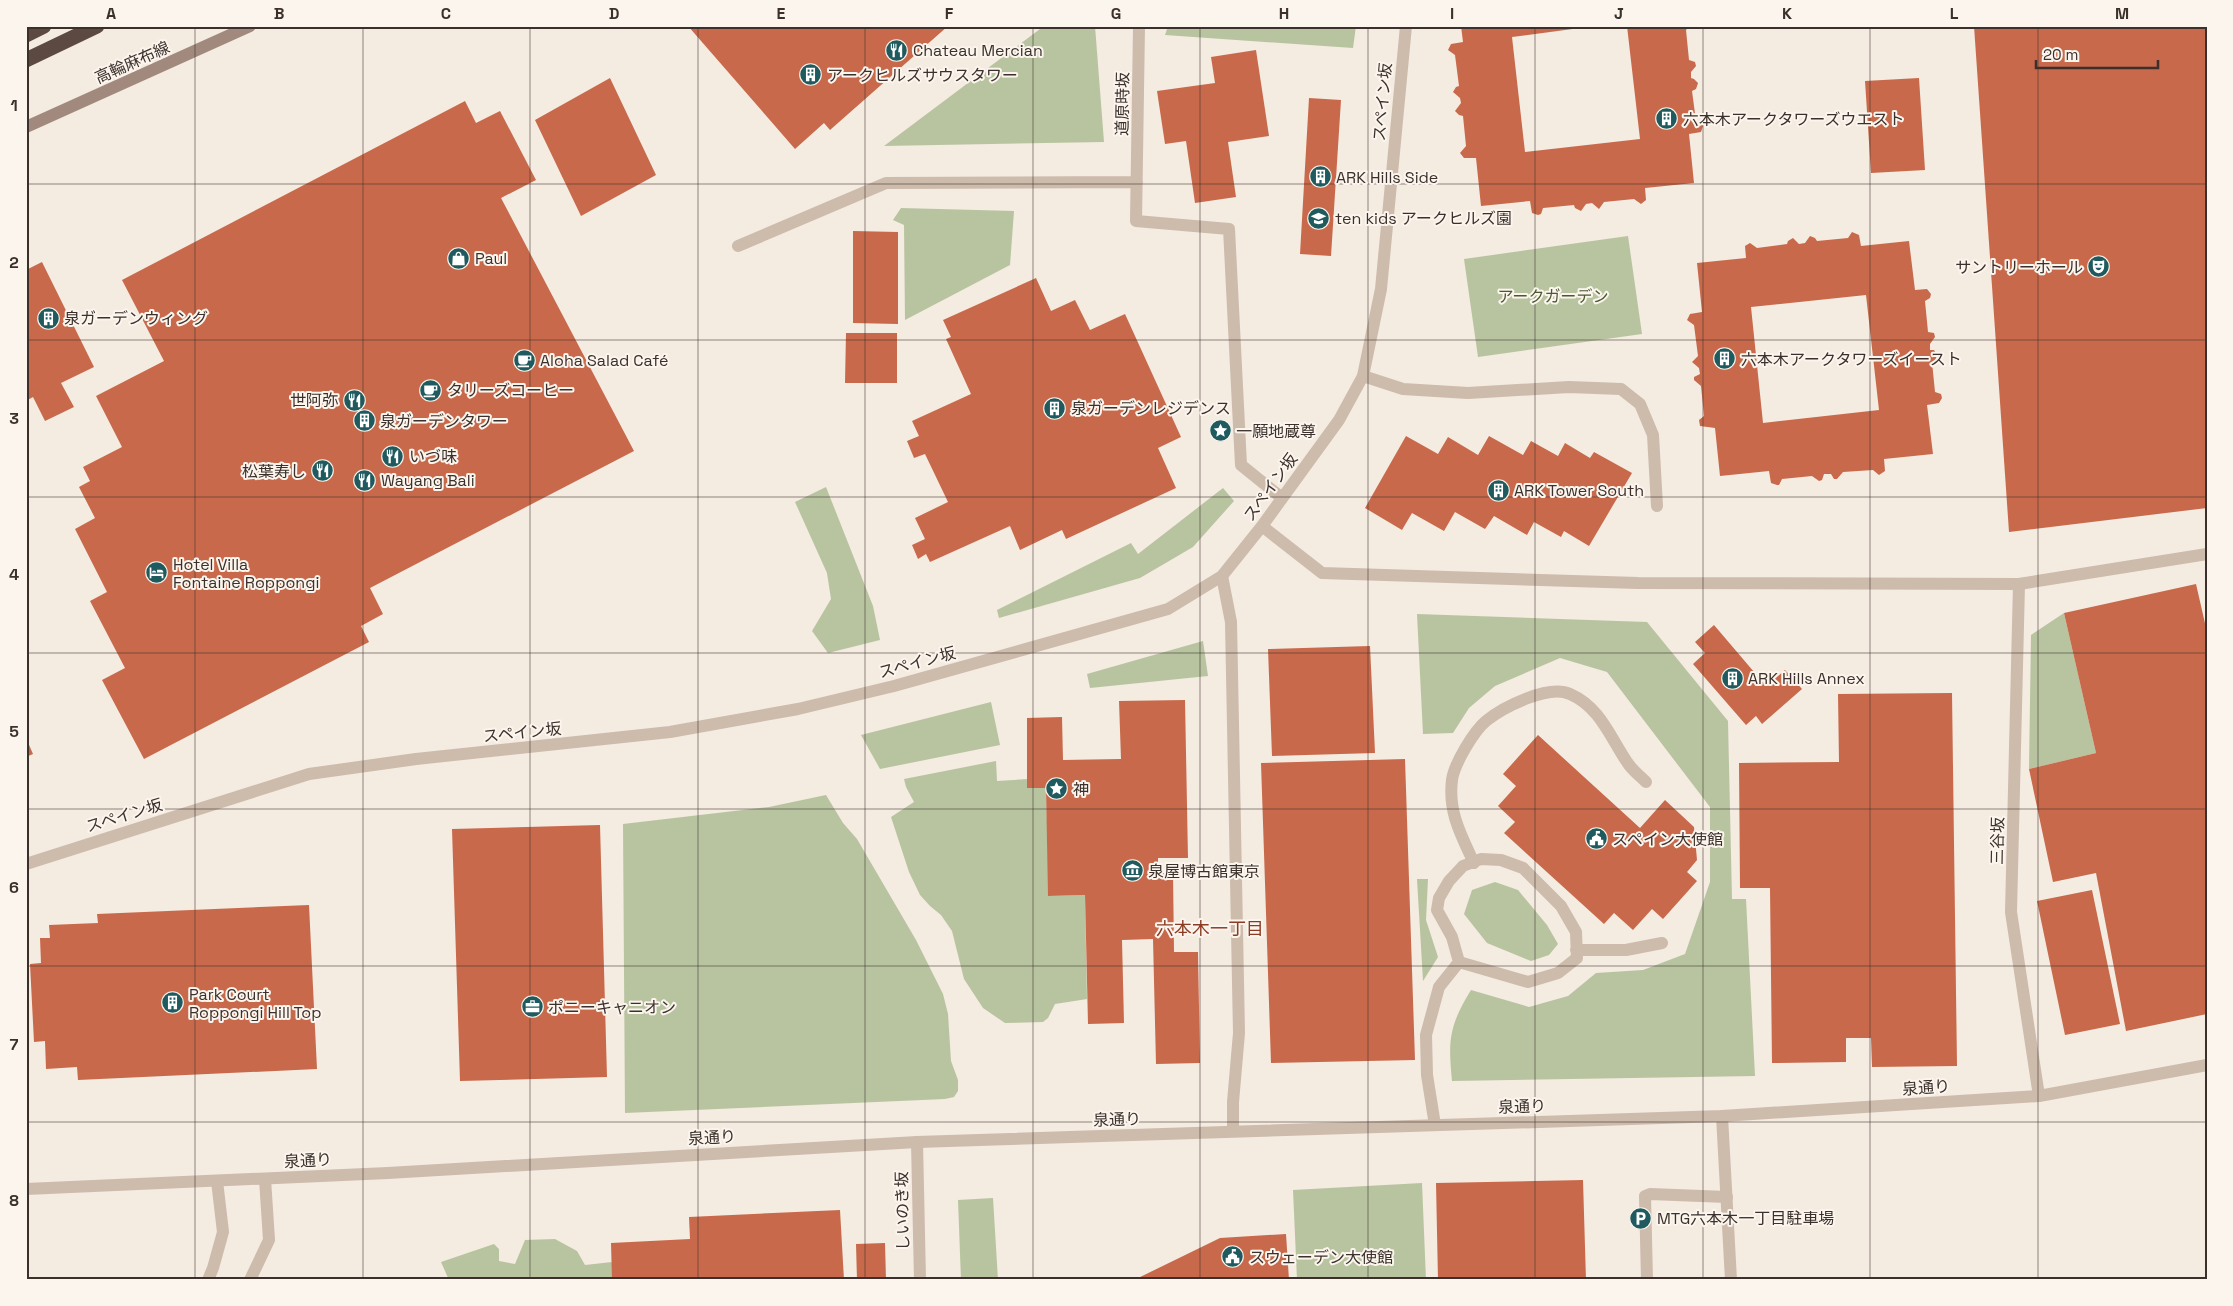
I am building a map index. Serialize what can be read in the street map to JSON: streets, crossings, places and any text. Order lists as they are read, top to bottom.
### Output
{
  "streets": {
    "main road": ["高輪麻布線"],
    "street": [
      "スペイン坂",
      "道原時坂",
      "三谷坂",
      "泉通り",
      "しいのき坂"
    ]
  },
  "crossings": [
    ["スペイン坂", "道原時坂"],
    ["三谷坂", "泉通り"],
    ["泉通り", "しいのき坂"]
  ],
  "districts": ["六本木一丁目"],
  "parks": ["アークガーデン"],
  "places": {
    "restaurant": [
      "Chateau Mercian",
      "世阿弥",
      "いづ味",
      "松葉寿し",
      "Wayang Bali"
    ],
    "building": [
      "アークヒルズサウスタワー",
      "六本木アークタワーズウエスト",
      "ARK Hills Side",
      "泉ガーデンウィング",
      "六本木アークタワーズイースト",
      "泉ガーデンレジデンス",
      "泉ガーデンタワー",
      "ARK Tower South",
      "ARK Hills Annex",
      "Park Court Roppongi Hill Top"
    ],
    "school or university": ["ten kids アークヒルズ園"],
    "shop": ["Paul"],
    "theatre": ["サントリーホール"],
    "cafe": ["Aloha Salad Café", "タリーズコーヒー"],
    "place": ["一願地蔵尊", "神"],
    "hotel": ["Hotel Villa Fontaine Roppongi"],
    "public building": ["スペイン大使館", "スウェーデン大使館"],
    "museum": ["泉屋博古館東京"],
    "office": ["ポニーキャニオン"],
    "parking": ["MTG六本木一丁目駐車場"]
  },
  "scale_bar": "20 m",
  "grid": {
    "columns": [
      "A",
      "B",
      "C",
      "D",
      "E",
      "F",
      "G",
      "H",
      "I",
      "J",
      "K",
      "L",
      "M"
    ],
    "rows": [
      "1",
      "2",
      "3",
      "4",
      "5",
      "6",
      "7",
      "8"
    ]
  }
}
